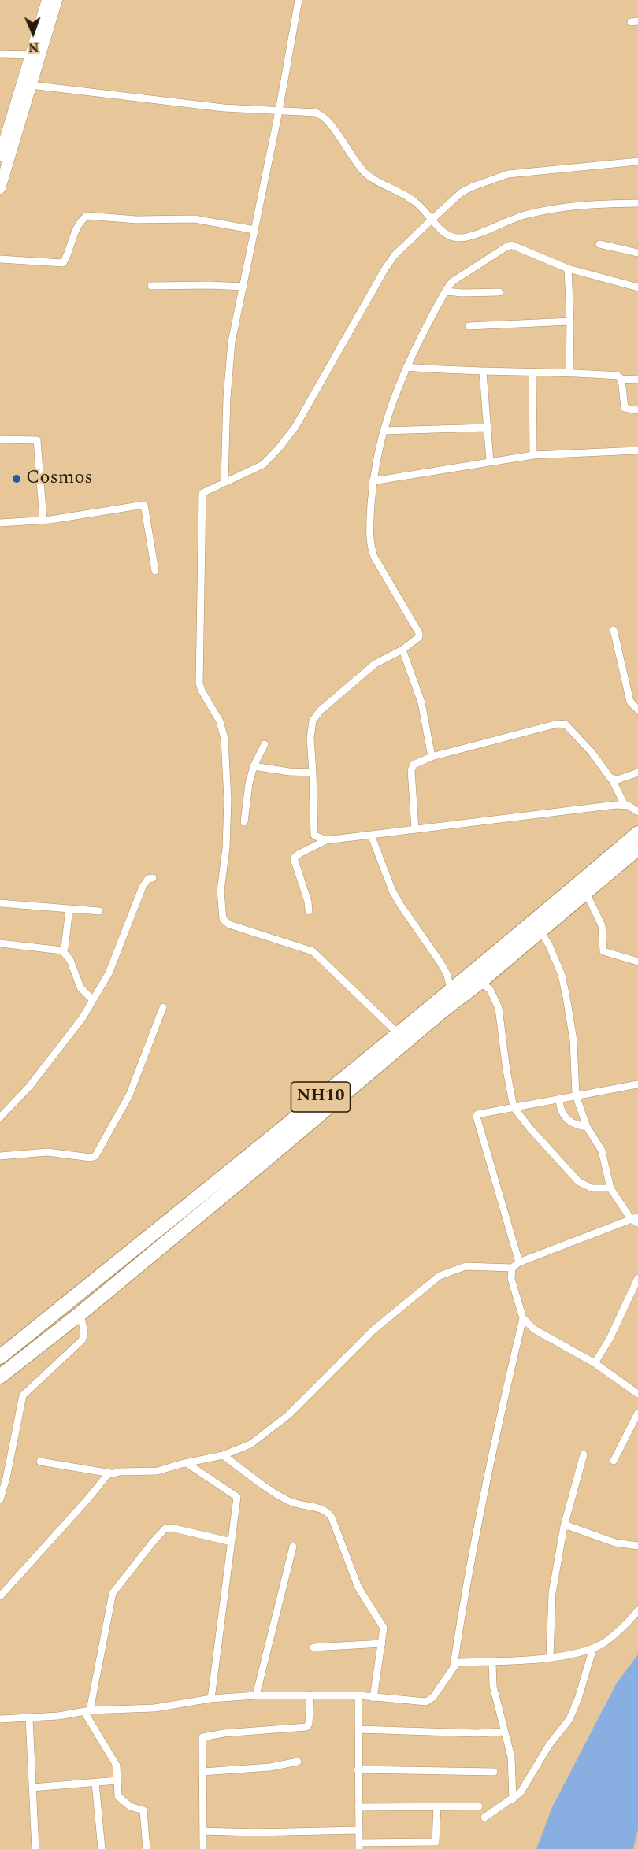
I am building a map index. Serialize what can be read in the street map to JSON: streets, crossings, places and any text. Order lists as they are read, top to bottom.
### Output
{
  "streets": {
    "highway": ["NH10"]
  },
  "places": ["Cosmos"],
  "north": "bottom"
}
